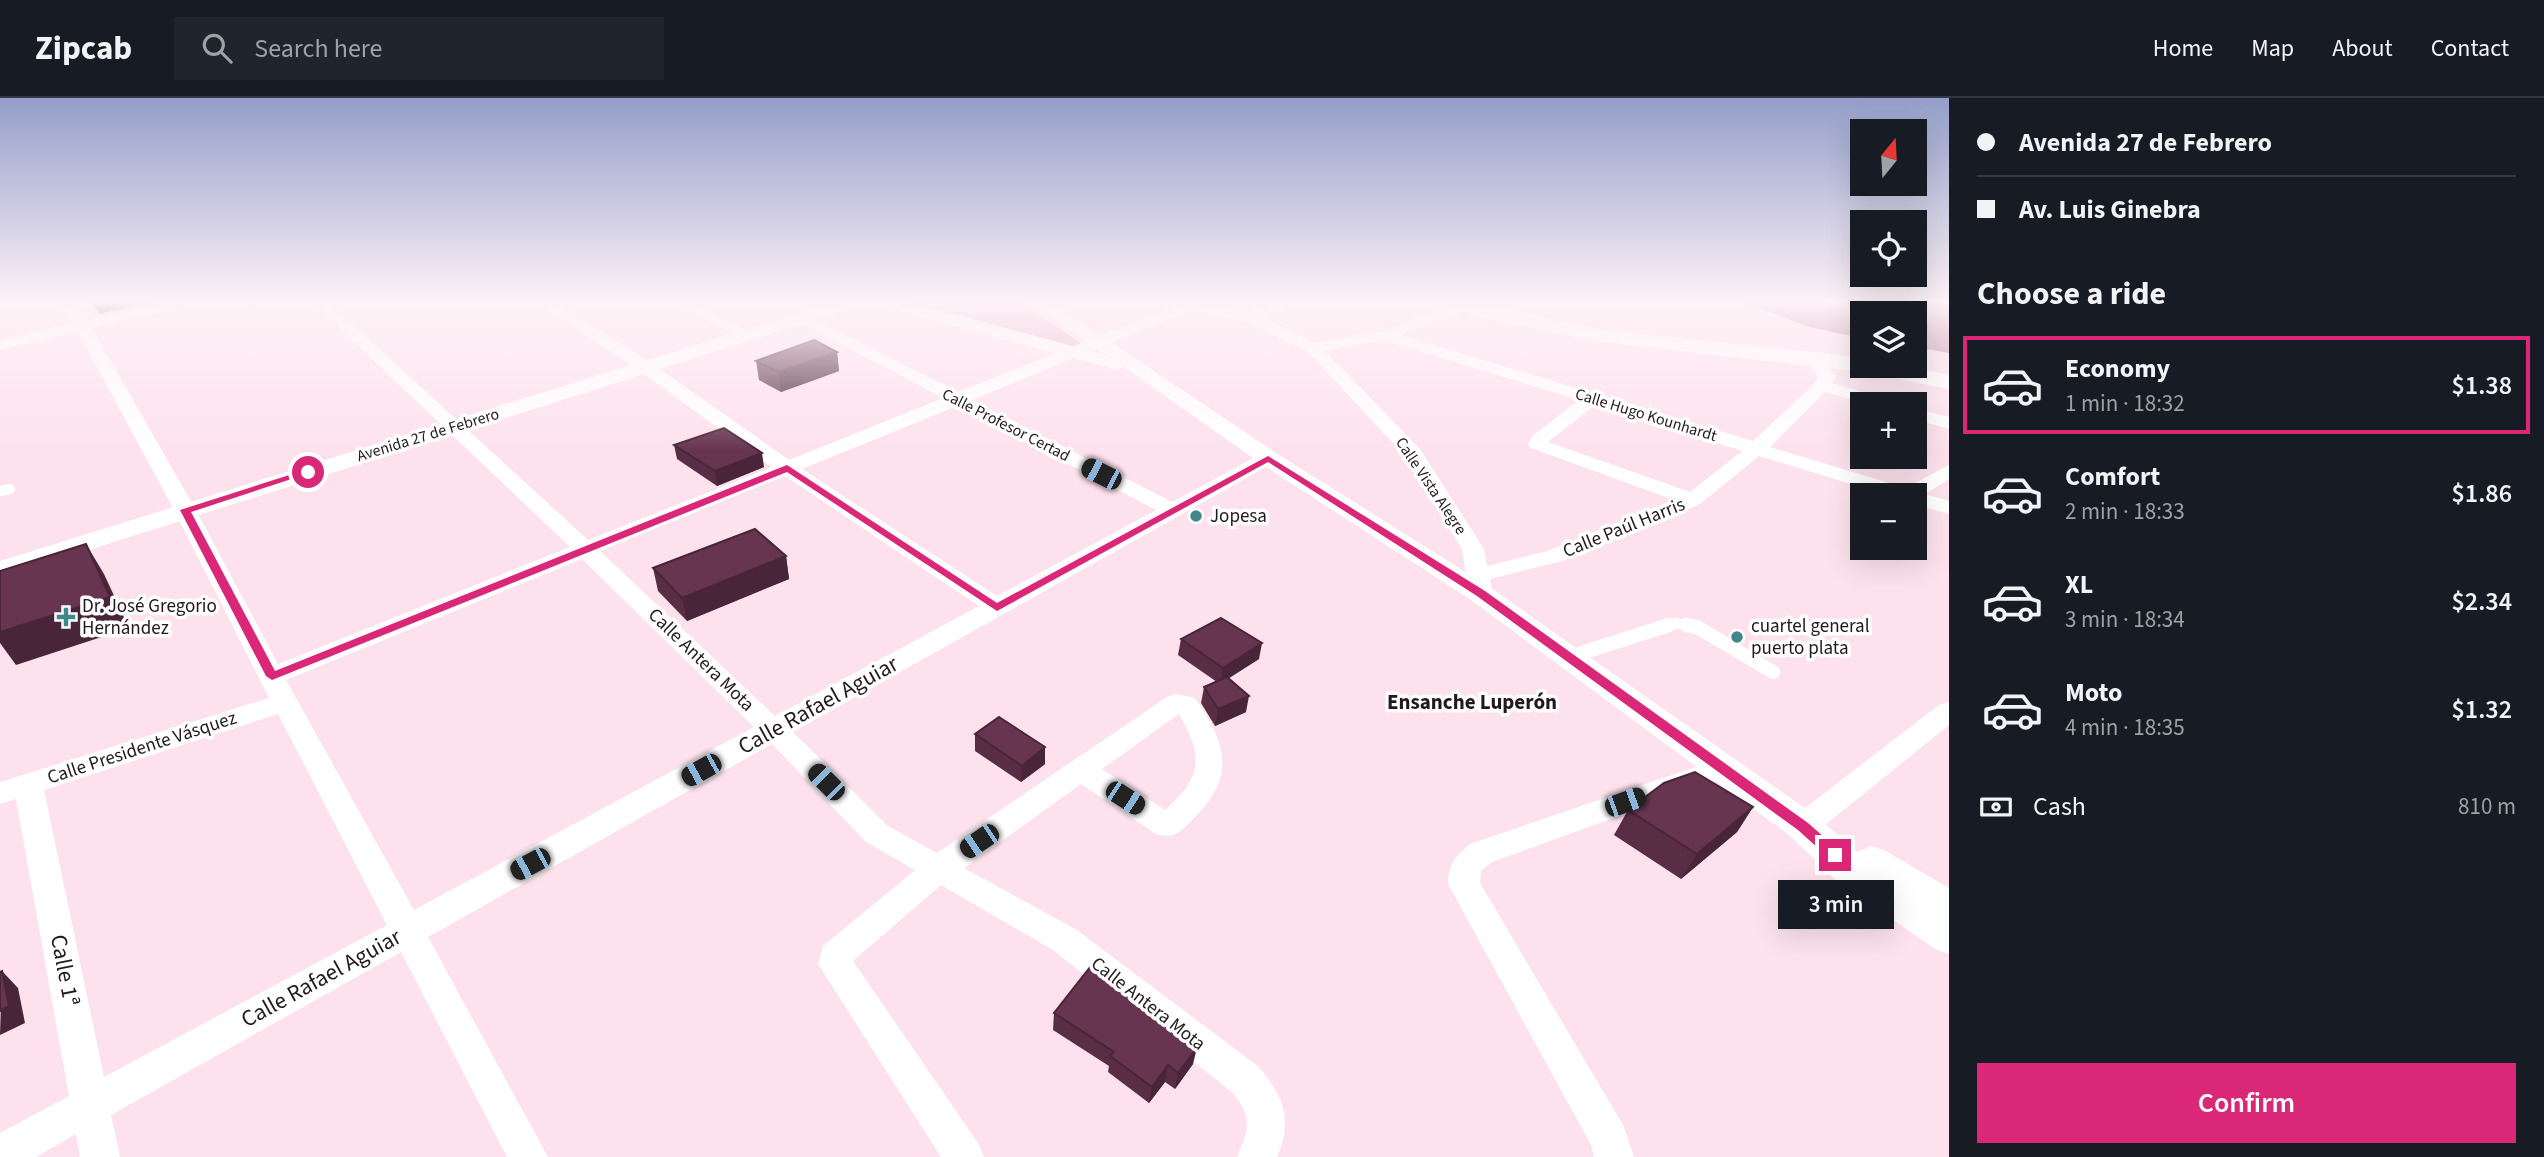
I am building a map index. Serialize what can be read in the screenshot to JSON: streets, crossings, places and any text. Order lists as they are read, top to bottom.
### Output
{
  "streets": {
    "street": [
      "Calle Hugo Kounhardt",
      "Calle Profesor Certad",
      "Avenida 27 de Febrero",
      "Calle Vista Alegre",
      "Calle Paúl Harris",
      "Calle Antera Mota",
      "Calle Rafael Aguiar",
      "Calle Presidente Vásquez",
      "Calle 1ª"
    ]
  },
  "crossings": [
    ["Calle Hugo Kounhardt", "Calle Paúl Harris"],
    ["Calle Profesor Certad", "Calle Rafael Aguiar"],
    ["Avenida 27 de Febrero", "Calle Antera Mota"],
    ["Calle Vista Alegre", "Calle Paúl Harris"],
    ["Calle Antera Mota", "Calle Rafael Aguiar"],
    ["Calle Rafael Aguiar", "Calle 1ª"],
    ["Calle Presidente Vásquez", "Calle 1ª"]
  ],
  "districts": ["Ensanche Luperón"],
  "places": {
    "other": ["Jopesa", "cuartel general puerto plata"],
    "health": ["Dr. José Gregorio Hernández"]
  },
  "north": "top",
  "page": {
    "header": "Zipcab",
    "search": "Search here",
    "nav": [
      "Home",
      "Map",
      "About",
      "Contact"
    ],
    "banner": ["Avenida 27 de Febrero", "Av. Luis Ginebra"],
    "map_buttons": ["+", "−"],
    "heading": "Choose a ride",
    "list": [
      {
        "name": "Economy",
        "note": "1 min · 18:32",
        "value": "$1.38"
      },
      {
        "name": "Comfort",
        "note": "2 min · 18:33",
        "value": "$1.86"
      },
      {
        "name": "XL",
        "note": "3 min · 18:34",
        "value": "$2.34"
      },
      {
        "name": "Moto",
        "note": "4 min · 18:35",
        "value": "$1.32"
      }
    ],
    "pay": ["Cash", "810 m"],
    "bubble": "3 min",
    "buttons": "Confirm"
  }
}
